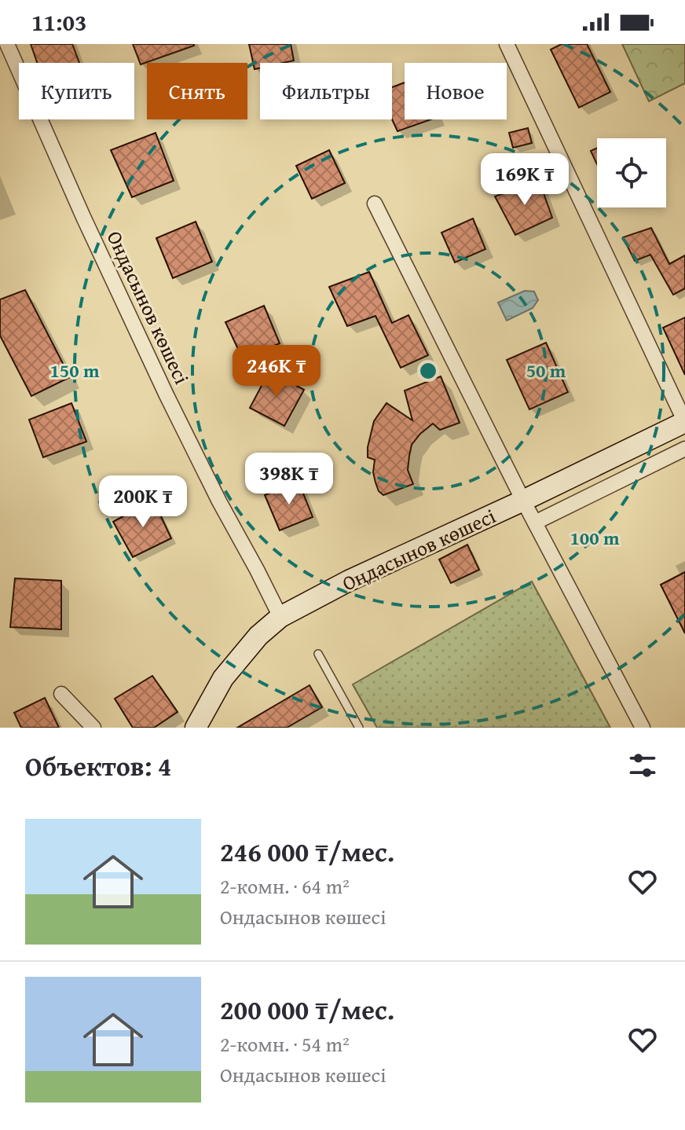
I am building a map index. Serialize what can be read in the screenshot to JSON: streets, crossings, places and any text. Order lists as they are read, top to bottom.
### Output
{
  "streets": {
    "street": ["Ондасынов көшесі", "Оңдасынов көшесі"]
  },
  "crossings": [
    ["Ондасынов көшесі", "Оңдасынов көшесі"]
  ],
  "page": {
    "status": "11:03",
    "chip": [
      "Купить",
      "Снять",
      "Фильтры",
      "Новое"
    ],
    "price": [
      "169K ₸",
      "246K ₸",
      "398K ₸",
      "200K ₸"
    ],
    "heading": "Объектов: 4",
    "list": [
      {
        "name": "246 000 ₸/мес.",
        "note": "2-комн. · 64 m² · Ондасынов көшесі"
      },
      {
        "name": "200 000 ₸/мес.",
        "note": "2-комн. · 54 m² · Ондасынов көшесі"
      }
    ]
  },
  "rings": ["50 m", "150 m", "100 m"]
}
